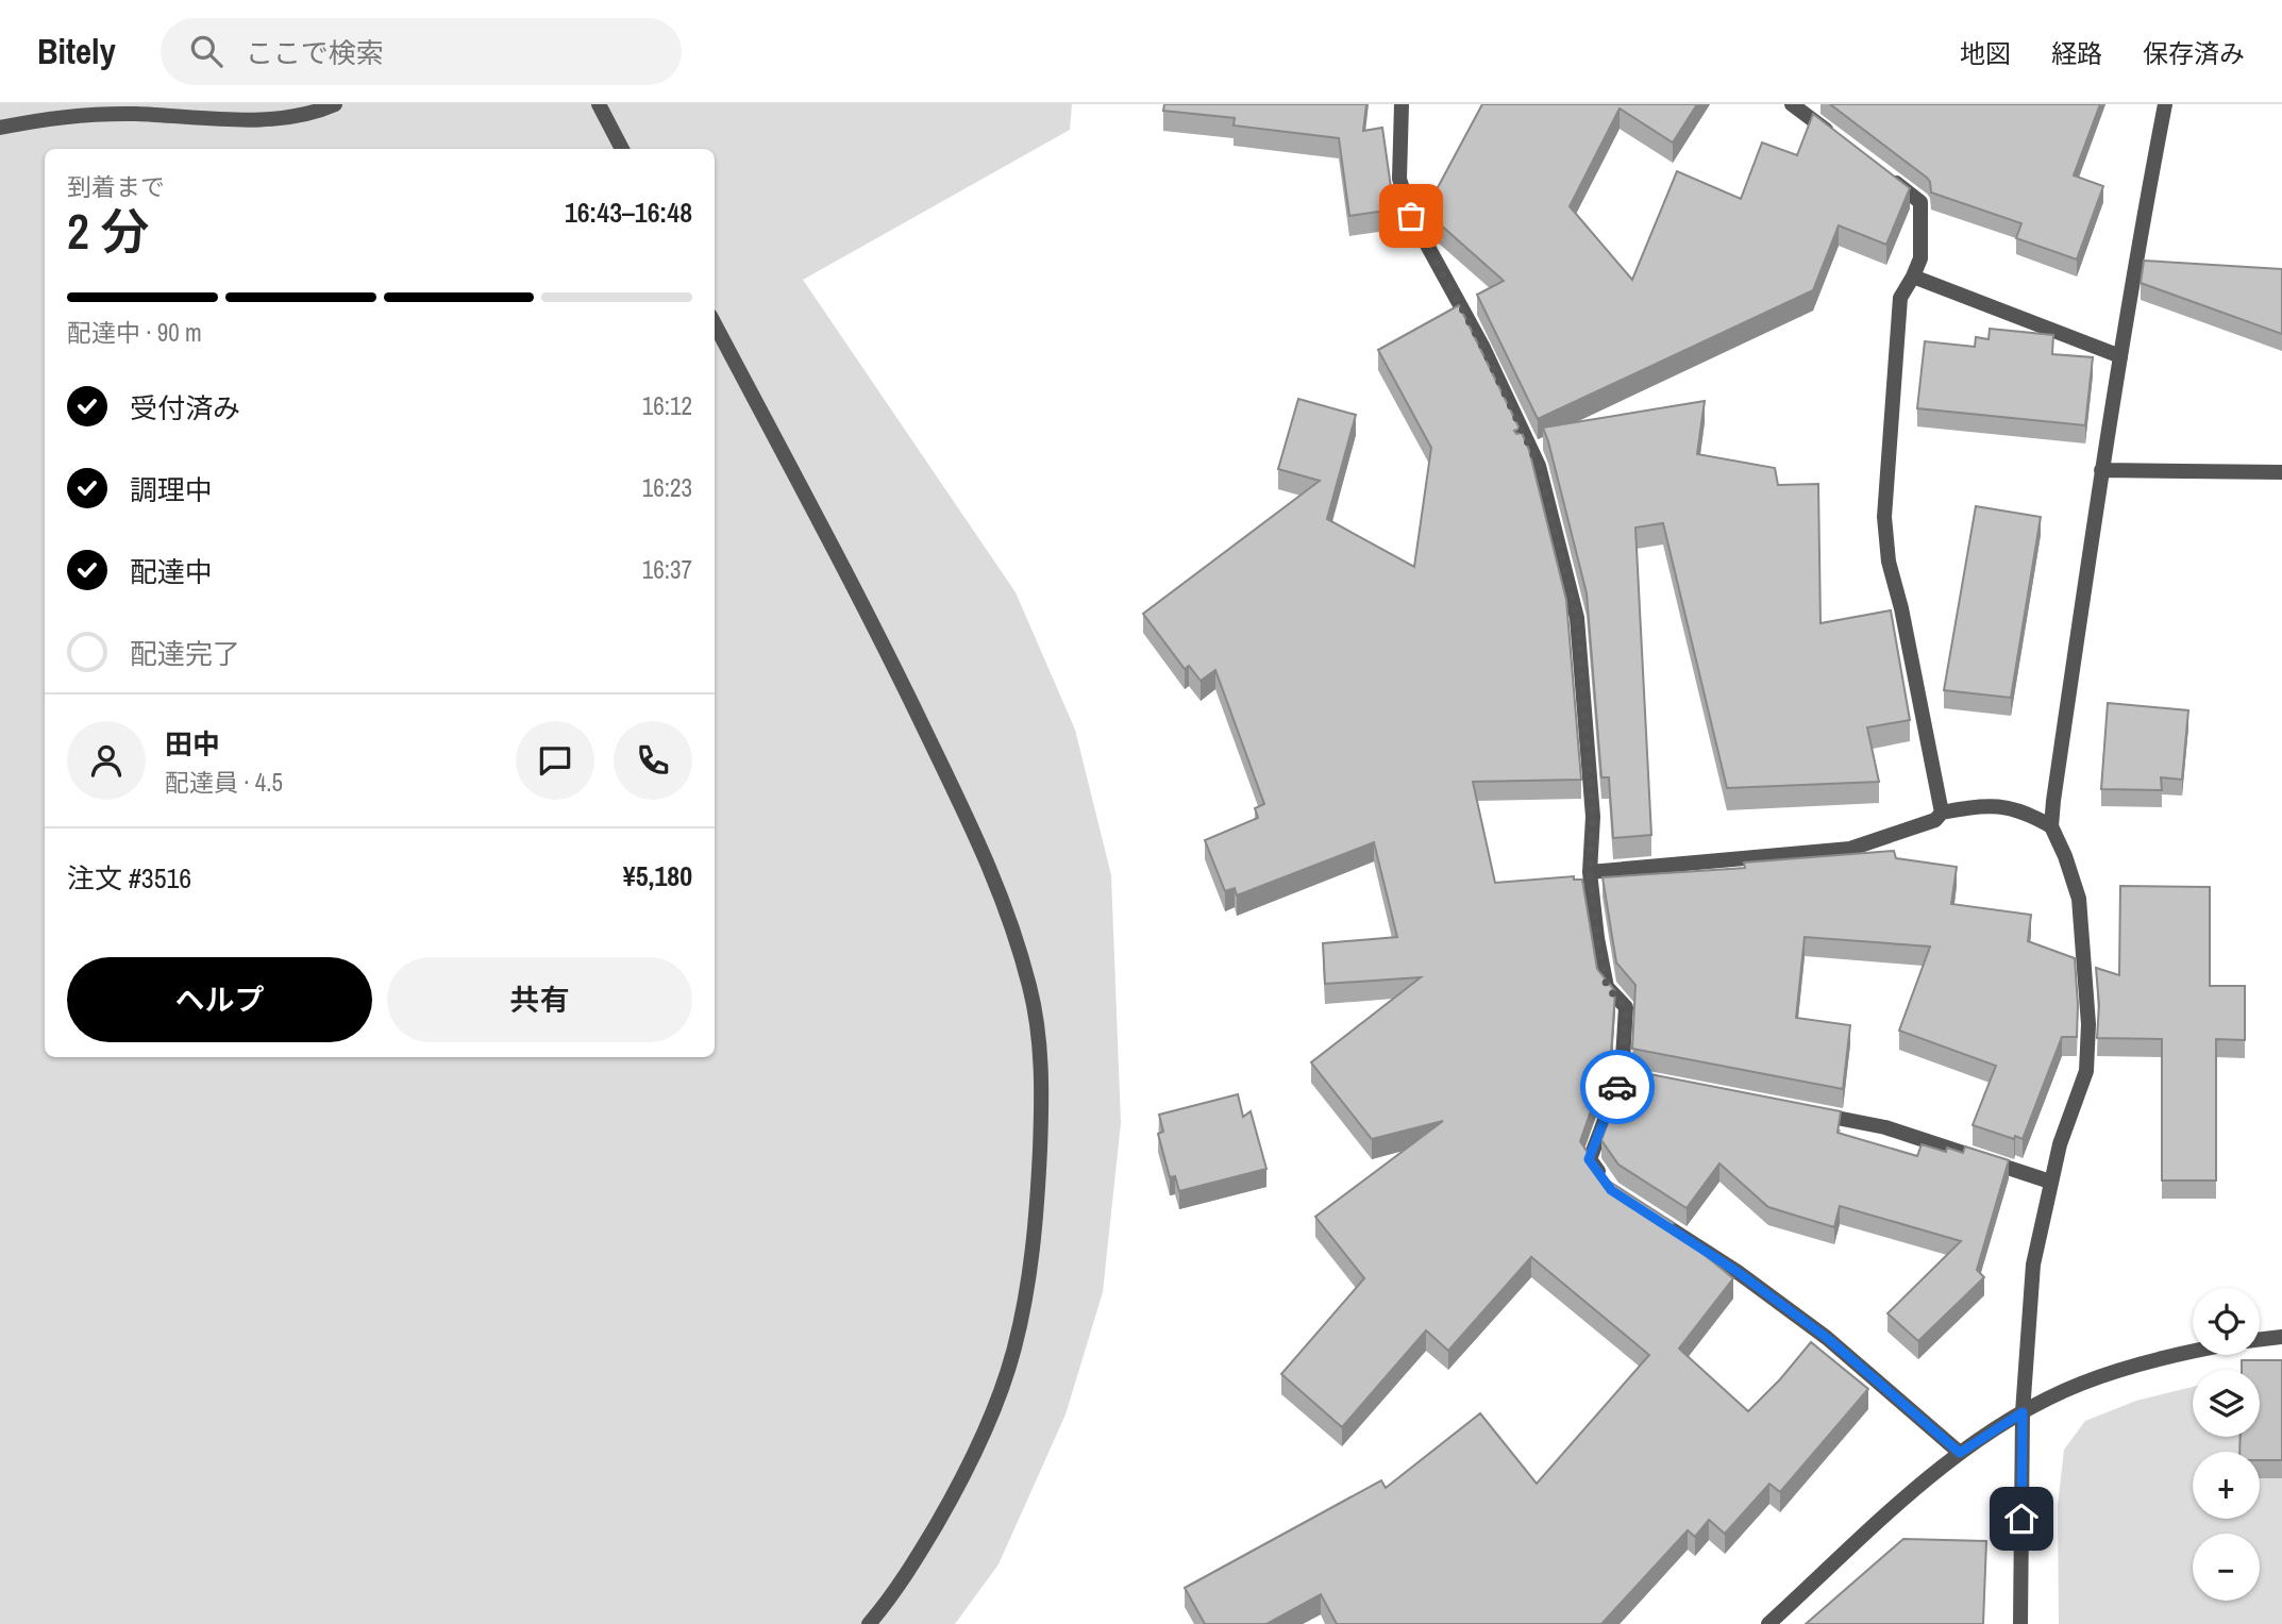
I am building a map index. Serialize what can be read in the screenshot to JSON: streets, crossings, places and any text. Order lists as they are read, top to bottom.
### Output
{
  "page": {
    "header": "Bitely",
    "search": "ここで検索",
    "nav": ["地図", "経路", "保存済み"],
    "heading": ["2 分", "到着まで", "16:43–16:48"],
    "panel": [
      "田中",
      "配達員 · 4.5",
      "注文 #3516",
      "¥5,180"
    ],
    "bar": "配達中 · 90 m",
    "list": [
      ["受付済み", "16:12"],
      ["調理中", "16:23"],
      ["配達中", "16:37"],
      "配達完了"
    ],
    "buttons": ["ヘルプ", "共有"],
    "map_buttons": ["+", "−"]
  }
}
